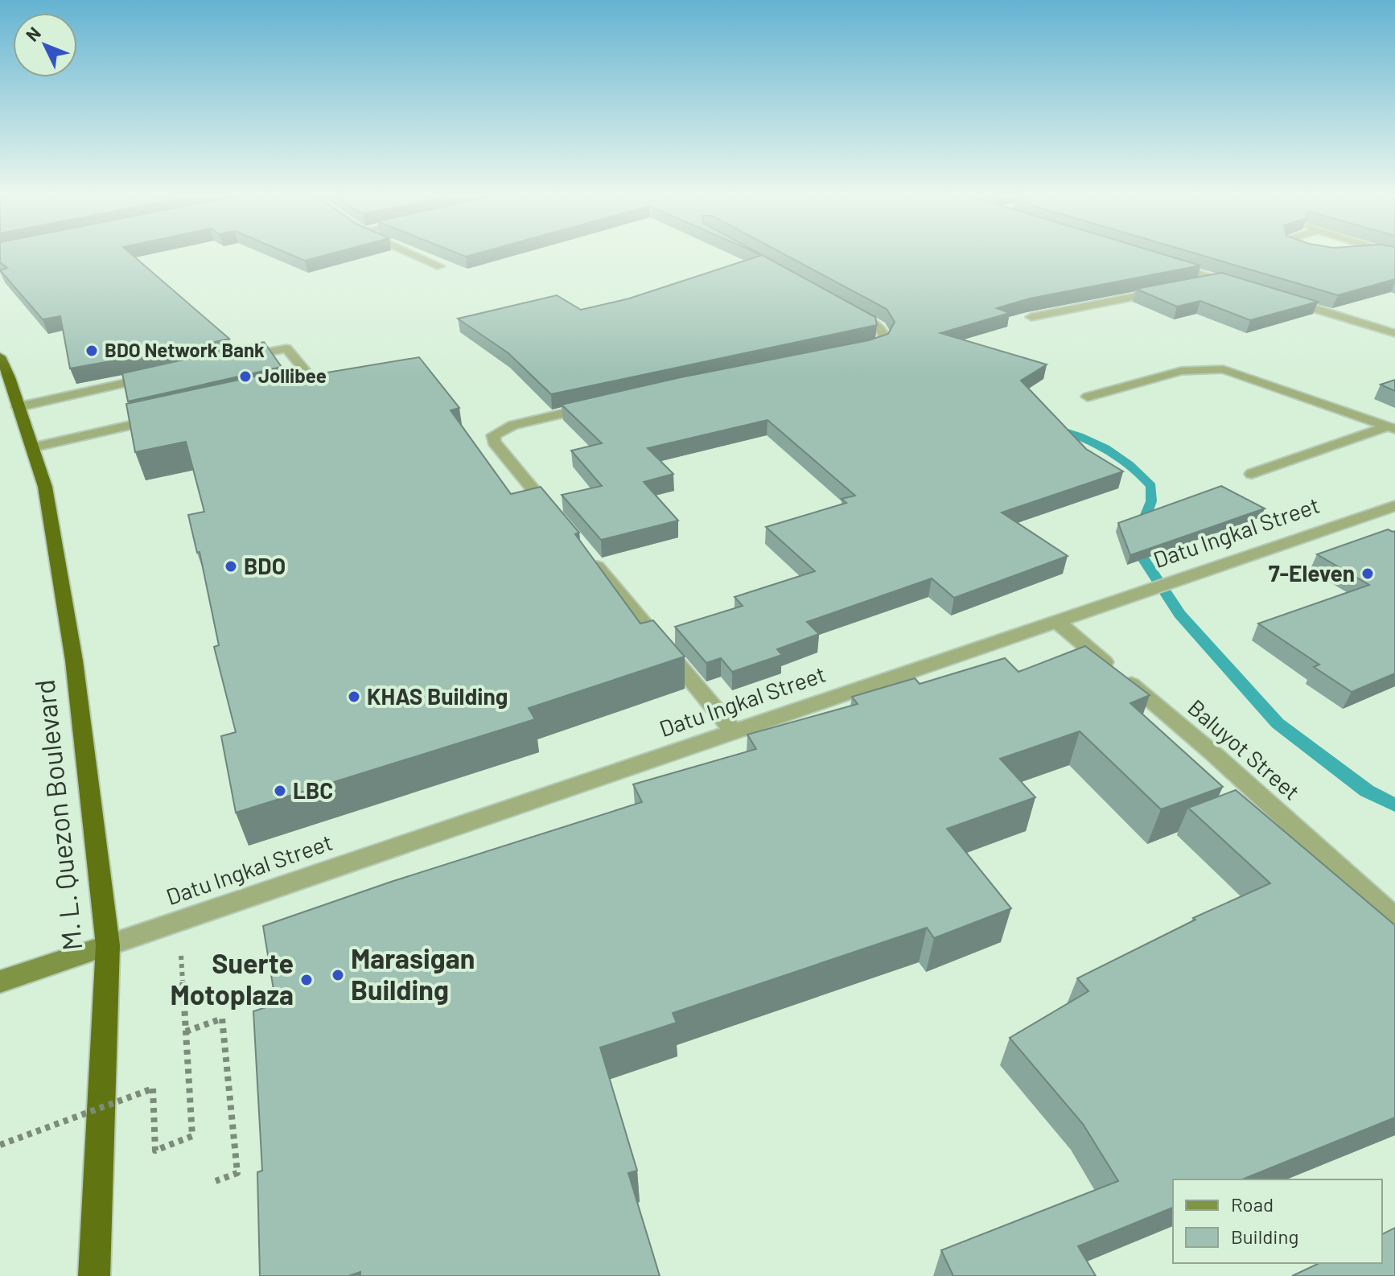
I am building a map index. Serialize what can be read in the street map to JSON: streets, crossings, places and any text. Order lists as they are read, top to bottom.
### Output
{
  "streets": {
    "highway": ["M. L. Quezon Boulevard"],
    "street": ["Datu Ingkal Street", "Baluyot Street"]
  },
  "crossings": [
    ["Datu Ingkal Street", "Baluyot Street"],
    ["Datu Ingkal Street", "M. L. Quezon Boulevard"]
  ],
  "places": [
    "BDO Network Bank",
    "Jollibee",
    "BDO",
    "7-Eleven",
    "KHAS Building",
    "LBC",
    "Marasigan Building",
    "Suerte Motoplaza"
  ],
  "legend": ["Road", "Building"],
  "north": "top left"
}
